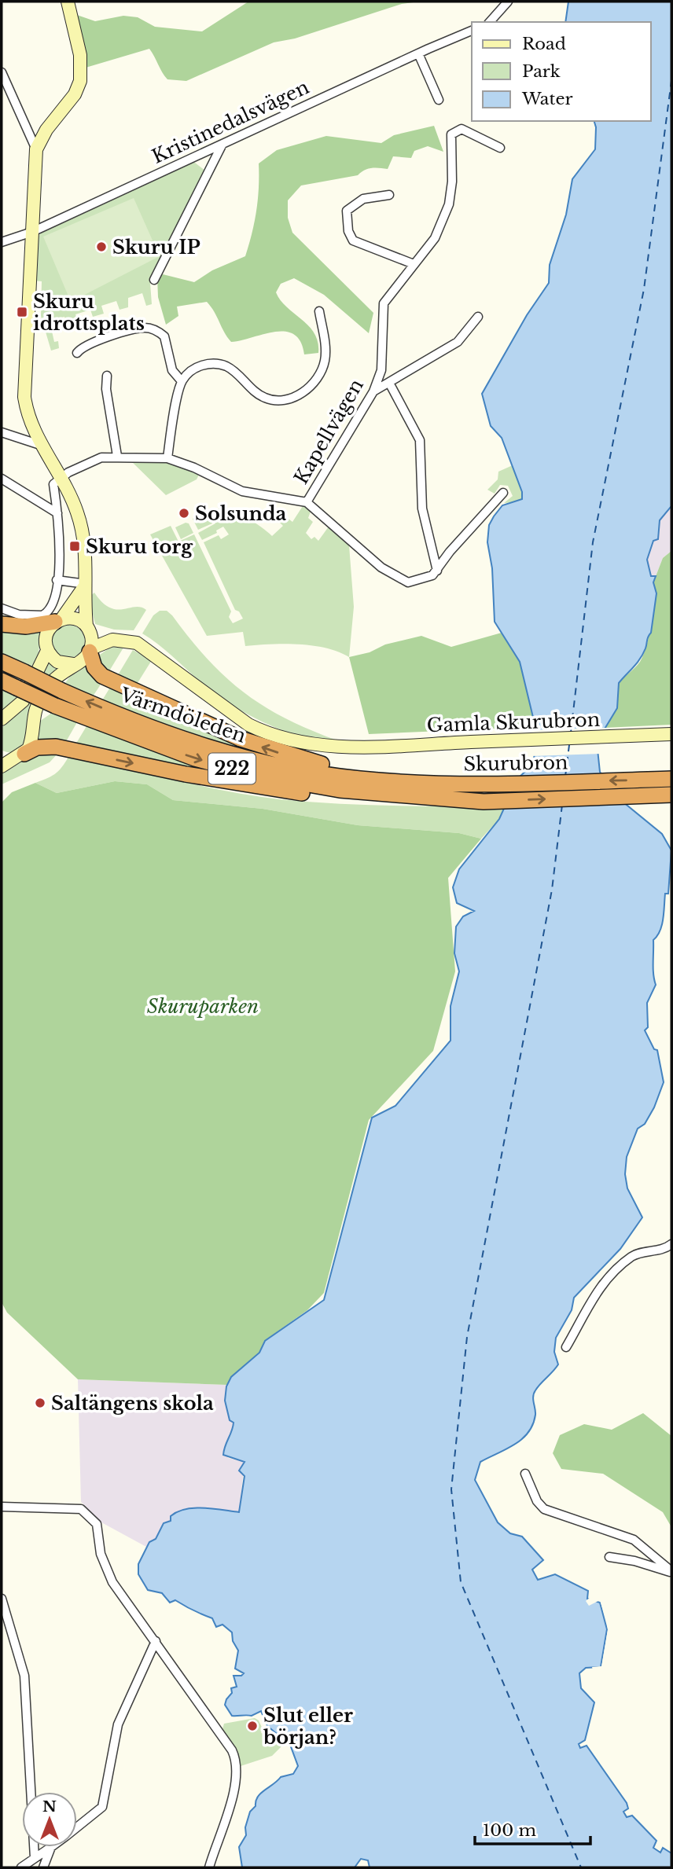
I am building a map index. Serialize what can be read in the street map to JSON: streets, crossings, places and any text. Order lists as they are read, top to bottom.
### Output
{
  "streets": {
    "highway": ["Värmdöleden", "Skurubron", "222"],
    "main road": ["Gamla Skurubron"],
    "street": ["Kristinedalsvägen", "Kapellvägen"]
  },
  "crossings": [
    ["Värmdöleden", "Skurubron"]
  ],
  "parks": ["Skuruparken"],
  "places": {
    "other": [
      "Skuru IP",
      "Solsunda",
      "Saltängens skola",
      "Slut eller början?"
    ],
    "transit": ["Skuru idrottsplats", "Skuru torg"]
  },
  "legend": ["Road", "Park", "Water"],
  "scale_bar": "100 m",
  "north": "top"
}
